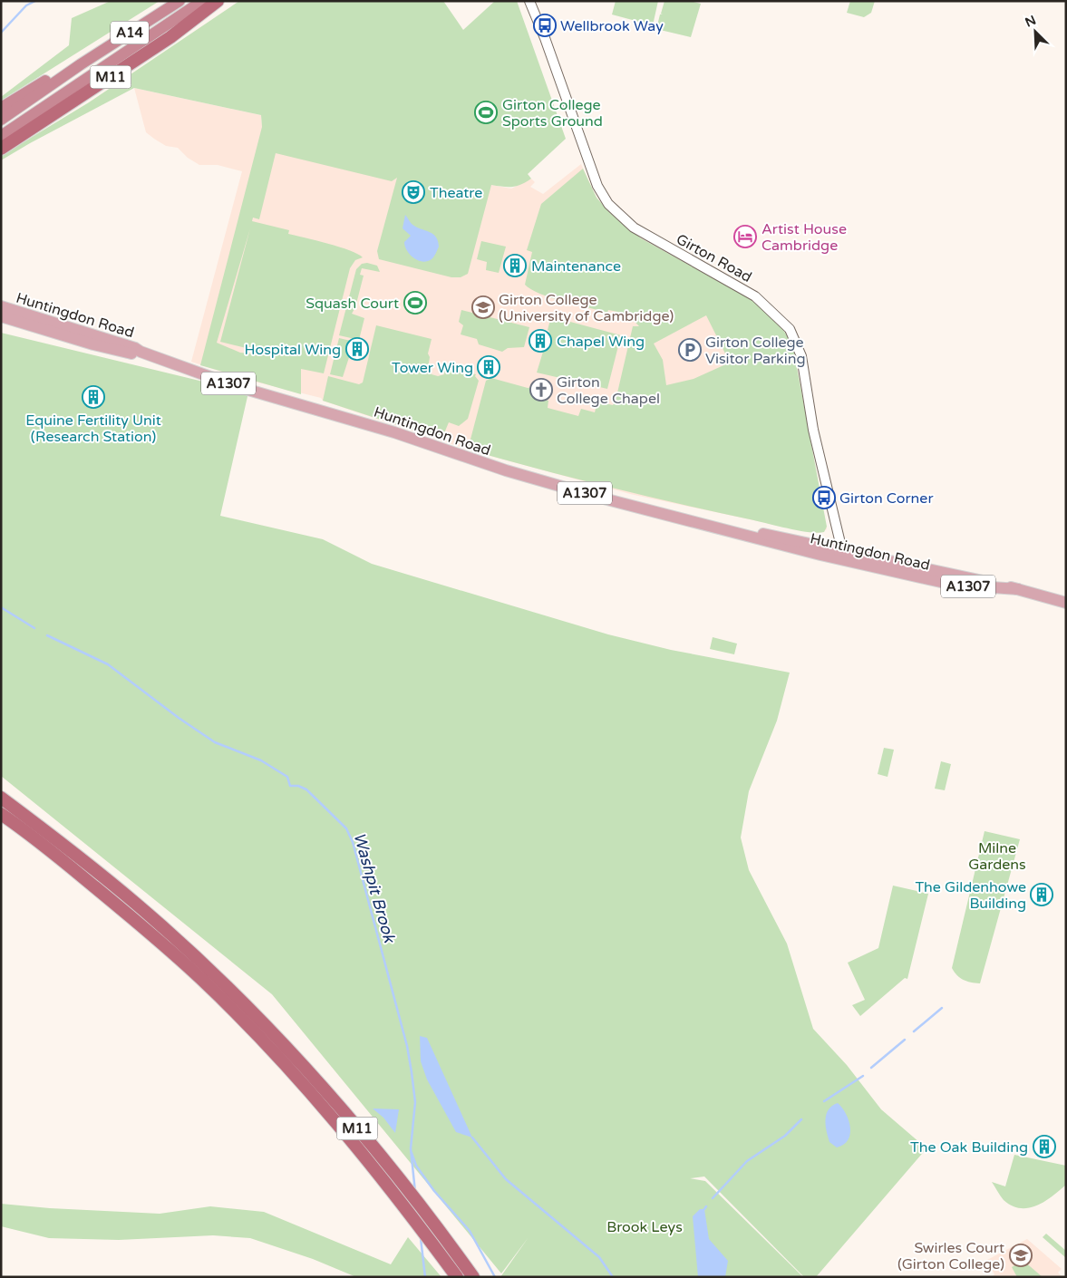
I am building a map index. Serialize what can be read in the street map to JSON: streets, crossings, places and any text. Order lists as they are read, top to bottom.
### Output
{
  "streets": {
    "highway": ["A14", "M11"],
    "main road": ["Huntingdon Road", "A1307"],
    "street": ["Girton Road"]
  },
  "crossings": [
    ["Girton Road", "Huntingdon Road"]
  ],
  "water": ["Washpit Brook"],
  "parks": ["Milne Gardens", "Brook Leys"],
  "places": {
    "bus stop": ["Wellbrook Way", "Girton Corner"],
    "sports": ["Girton College Sports Ground", "Squash Court"],
    "theatre": ["Theatre"],
    "hotel": ["Artist House Cambridge"],
    "building": [
      "Maintenance",
      "Chapel Wing",
      "Hospital Wing",
      "Tower Wing",
      "Equine Fertility Unit (Research Station)",
      "The Gildenhowe Building",
      "The Oak Building"
    ],
    "school or university": ["Girton College (University of Cambridge)", "Swirles Court (Girton College)"],
    "parking": ["Girton College Visitor Parking"],
    "church": ["Girton College Chapel"]
  },
  "north": "top left"
}
